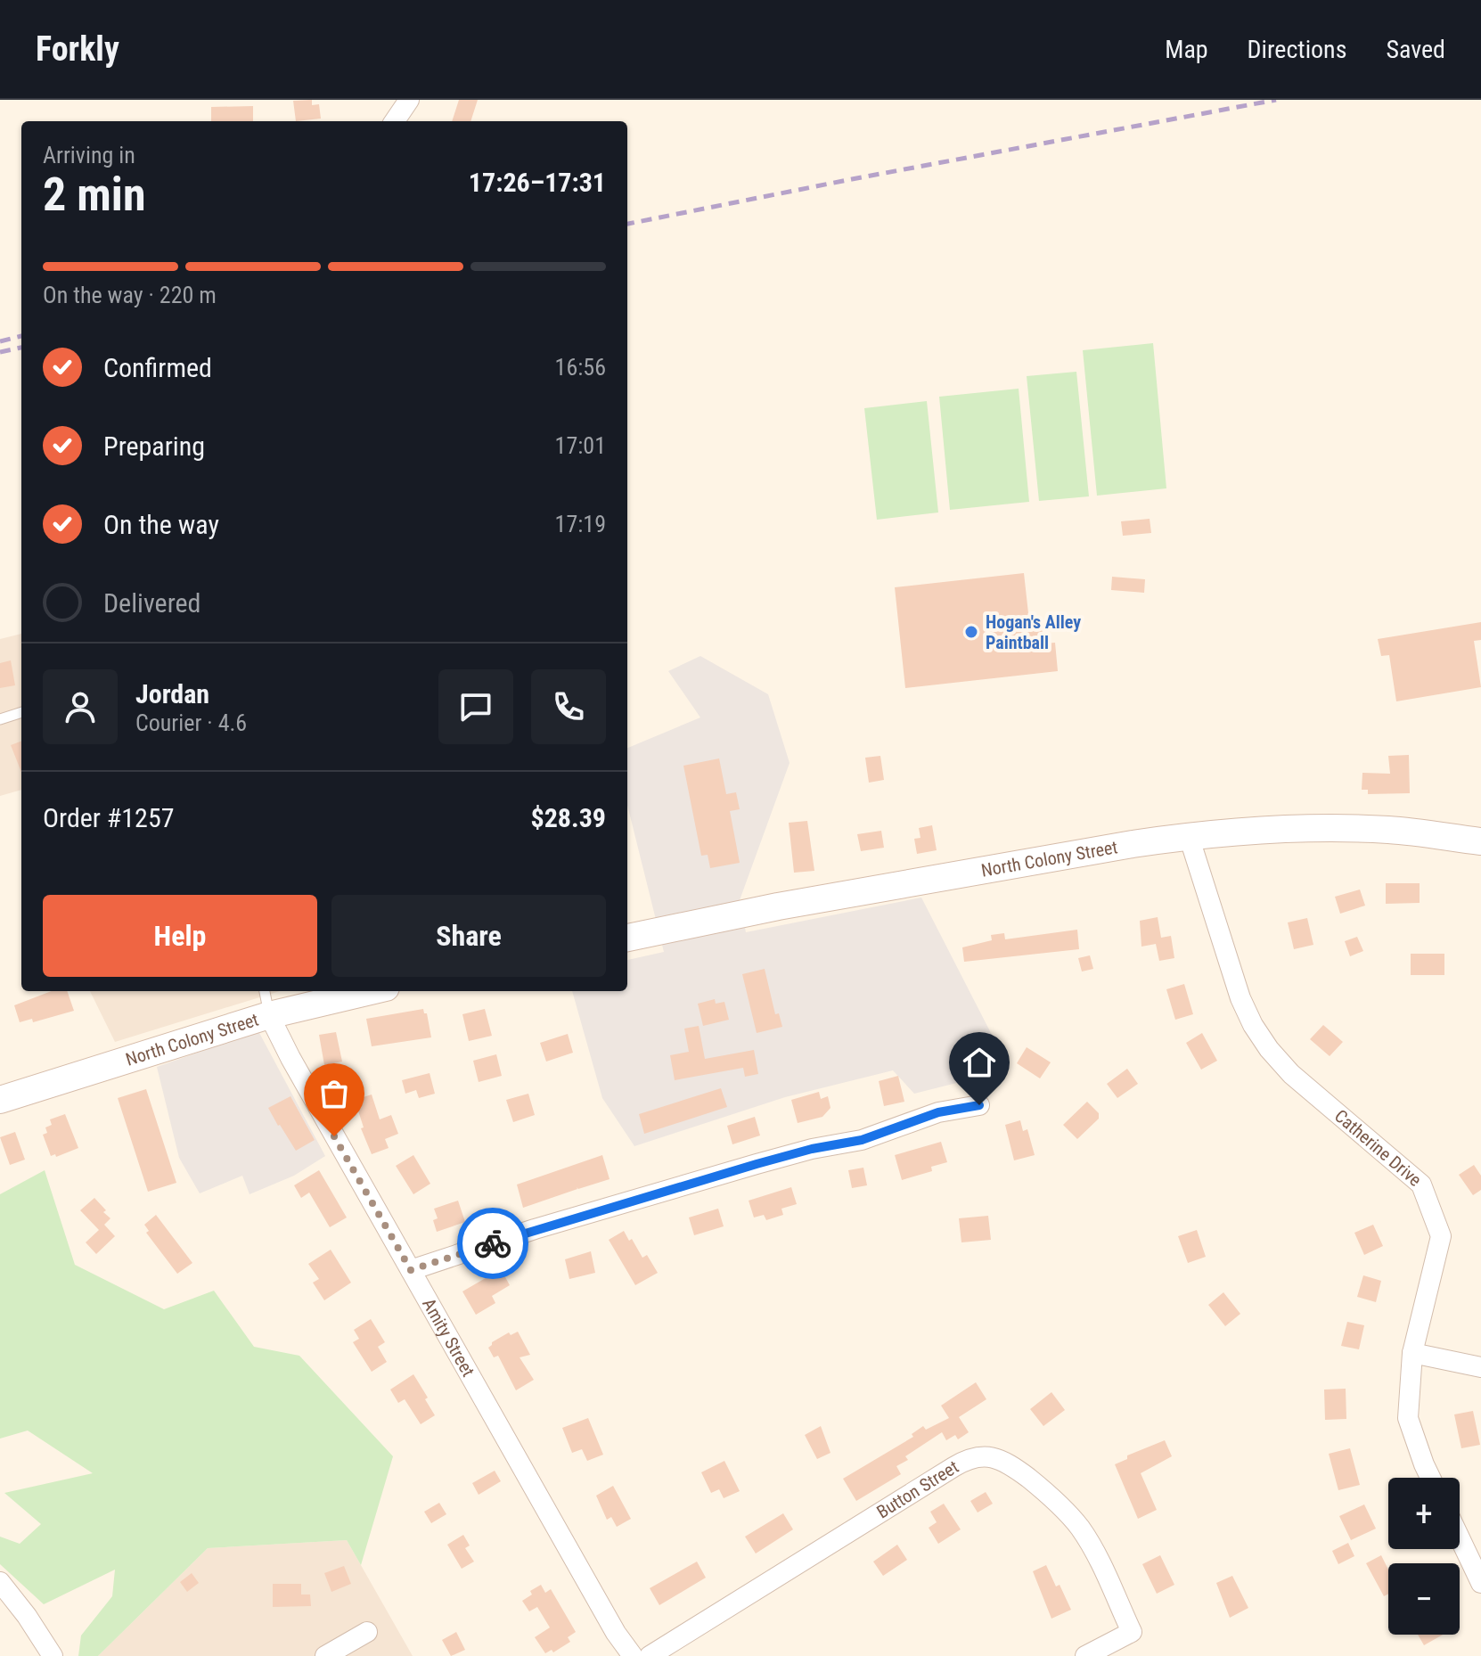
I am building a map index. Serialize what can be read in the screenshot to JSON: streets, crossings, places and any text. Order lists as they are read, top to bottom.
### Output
{
  "streets": {
    "main road": ["North Colony Street"],
    "street": ["Catherine Drive", "Amity Street", "Button Street"]
  },
  "crossings": [
    ["North Colony Street", "Catherine Drive"],
    ["North Colony Street", "Amity Street"]
  ],
  "places": ["Hogan's Alley Paintball"],
  "page": {
    "header": "Forkly",
    "nav": ["Map", "Directions", "Saved"],
    "heading": ["2 min", "Arriving in", "17:26–17:31"],
    "panel": [
      "Jordan",
      "Courier · 4.6",
      "Order #1257",
      "$28.39"
    ],
    "bar": "On the way · 220 m",
    "list": [
      ["Confirmed", "16:56"],
      ["Preparing", "17:01"],
      ["On the way", "17:19"],
      "Delivered"
    ],
    "buttons": ["Help", "Share"],
    "map_buttons": ["+", "−"]
  }
}
